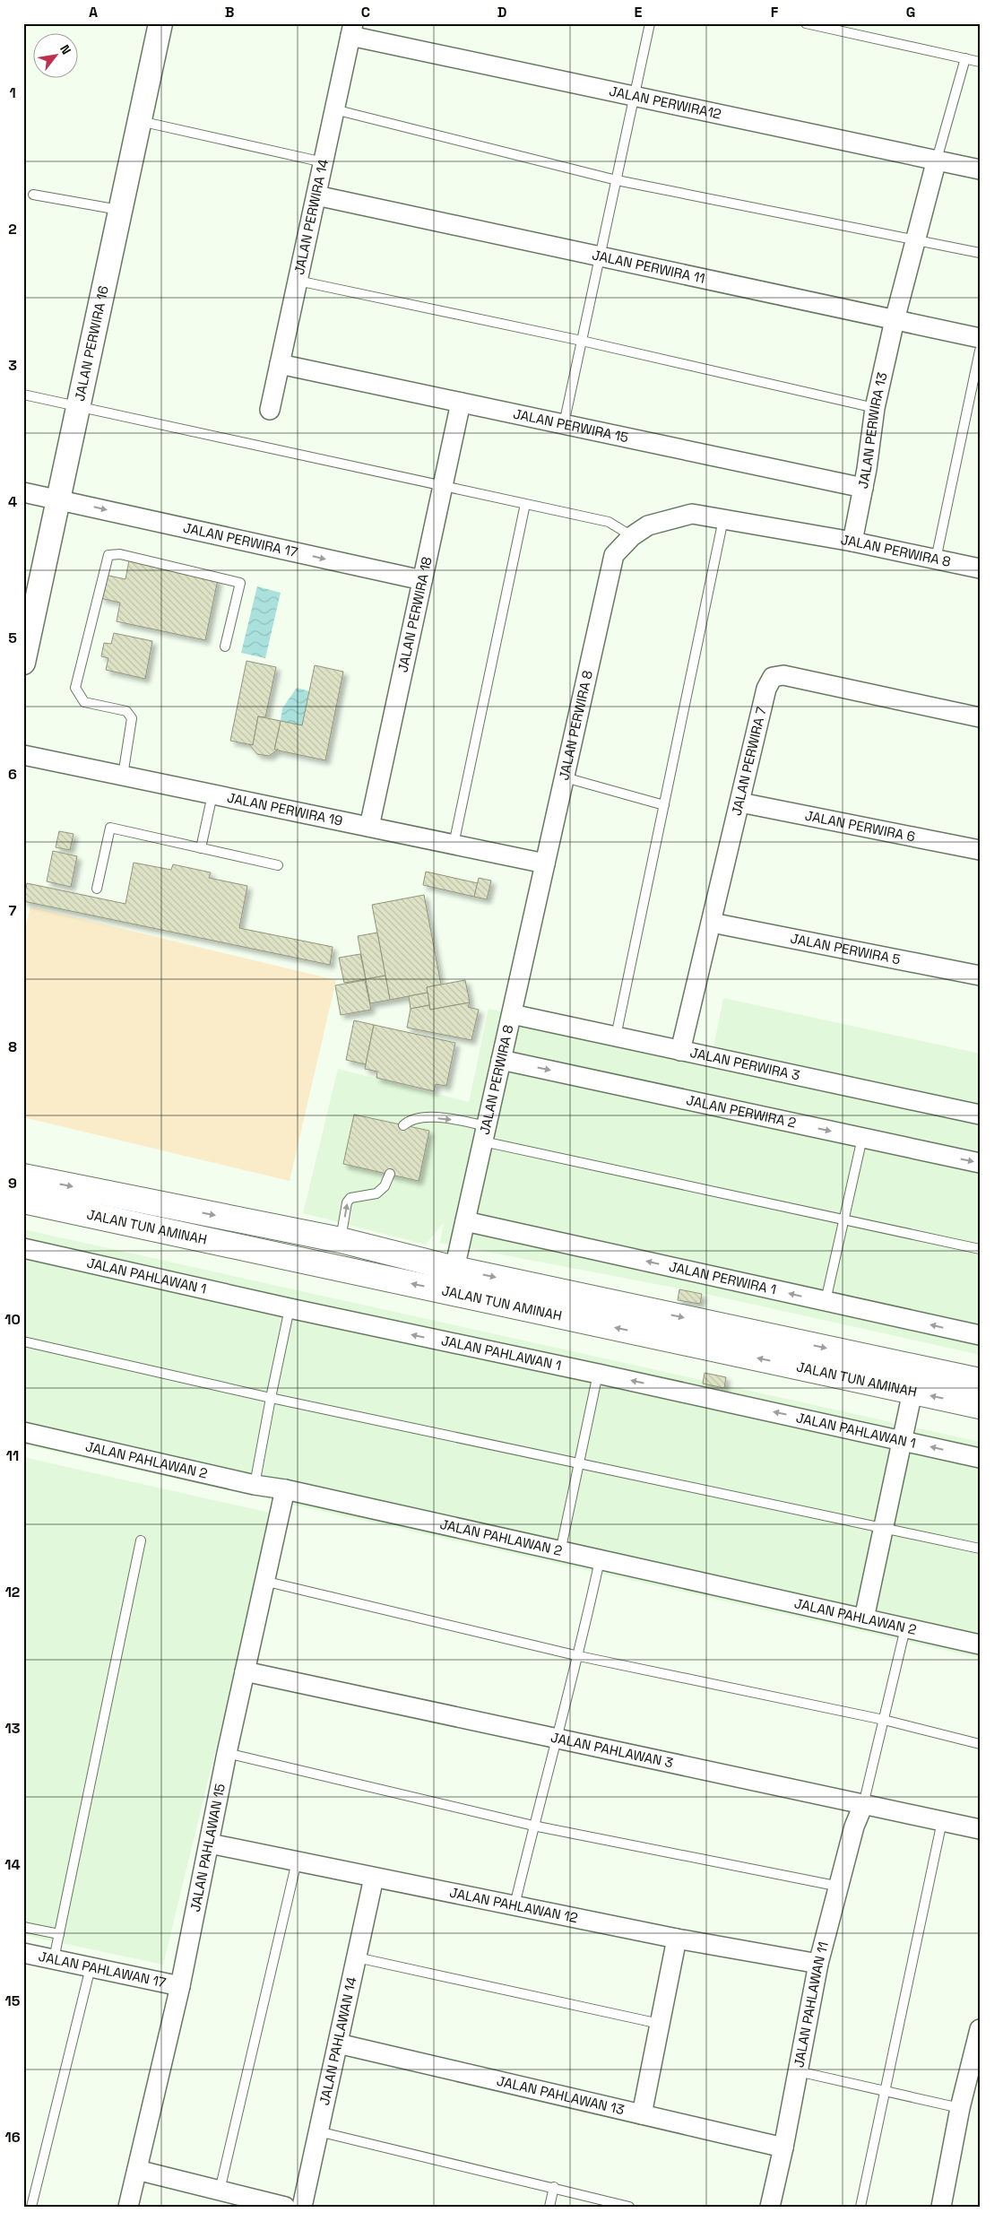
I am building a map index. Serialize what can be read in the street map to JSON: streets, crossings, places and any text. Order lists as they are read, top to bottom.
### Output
{
  "streets": {
    "main road": ["JALAN TUN AMINAH"],
    "street": [
      "JALAN PERWIRA12",
      "JALAN PERWIRA 14",
      "JALAN PERWIRA 11",
      "JALAN PERWIRA 16",
      "JALAN PERWIRA 15",
      "JALAN PERWIRA 13",
      "JALAN PERWIRA 17",
      "JALAN PERWIRA 8",
      "JALAN PERWIRA 18",
      "JALAN PERWIRA 7",
      "JALAN PERWIRA 19",
      "JALAN PERWIRA 6",
      "JALAN PERWIRA 5",
      "JALAN PERWIRA 3",
      "JALAN PERWIRA 2",
      "JALAN PAHLAWAN 1",
      "JALAN PERWIRA 1",
      "JALAN PAHLAWAN 2",
      "JALAN PAHLAWAN 3",
      "JALAN PAHLAWAN 15",
      "JALAN PAHLAWAN 12",
      "JALAN PAHLAWAN 17",
      "JALAN PAHLAWAN 11",
      "JALAN PAHLAWAN 14",
      "JALAN PAHLAWAN 13"
    ]
  },
  "crossings": [
    ["JALAN PERWIRA12", "JALAN PERWIRA 14"],
    ["JALAN PERWIRA12", "JALAN PERWIRA 13"],
    ["JALAN PERWIRA 14", "JALAN PERWIRA 11"],
    ["JALAN PERWIRA 14", "JALAN PERWIRA 15"],
    ["JALAN PERWIRA 11", "JALAN PERWIRA 13"],
    ["JALAN PERWIRA 16", "JALAN PERWIRA 17"],
    ["JALAN PERWIRA 15", "JALAN PERWIRA 13"],
    ["JALAN PERWIRA 15", "JALAN PERWIRA 18"],
    ["JALAN PERWIRA 13", "JALAN PERWIRA 8"],
    ["JALAN PERWIRA 17", "JALAN PERWIRA 18"],
    ["JALAN PERWIRA 8", "JALAN PERWIRA 19"],
    ["JALAN PERWIRA 8", "JALAN PERWIRA 3"],
    ["JALAN PERWIRA 8", "JALAN PERWIRA 2"],
    ["JALAN PERWIRA 8", "JALAN TUN AMINAH"],
    ["JALAN PERWIRA 8", "JALAN PERWIRA 1"],
    ["JALAN PERWIRA 18", "JALAN PERWIRA 19"],
    ["JALAN PERWIRA 7", "JALAN PERWIRA 6"],
    ["JALAN PERWIRA 7", "JALAN PERWIRA 5"],
    ["JALAN PERWIRA 7", "JALAN PERWIRA 3"],
    ["JALAN PAHLAWAN 2", "JALAN PAHLAWAN 15"],
    ["JALAN PAHLAWAN 3", "JALAN PAHLAWAN 15"],
    ["JALAN PAHLAWAN 3", "JALAN PAHLAWAN 11"],
    ["JALAN PAHLAWAN 15", "JALAN PAHLAWAN 12"],
    ["JALAN PAHLAWAN 15", "JALAN PAHLAWAN 17"],
    ["JALAN PAHLAWAN 12", "JALAN PAHLAWAN 11"],
    ["JALAN PAHLAWAN 12", "JALAN PAHLAWAN 14"],
    ["JALAN PAHLAWAN 11", "JALAN PAHLAWAN 13"],
    ["JALAN PAHLAWAN 14", "JALAN PAHLAWAN 13"]
  ],
  "one_way": [
    "JALAN PERWIRA 17",
    "JALAN PERWIRA 2",
    "JALAN PAHLAWAN 1",
    "JALAN PERWIRA 1"
  ],
  "north": "top right",
  "grid": {
    "columns": [
      "A",
      "B",
      "C",
      "D",
      "E",
      "F",
      "G"
    ],
    "rows": [
      "1",
      "2",
      "3",
      "4",
      "5",
      "6",
      "7",
      "8",
      "9",
      "10",
      "11",
      "12",
      "13",
      "14",
      "15",
      "16"
    ]
  }
}
